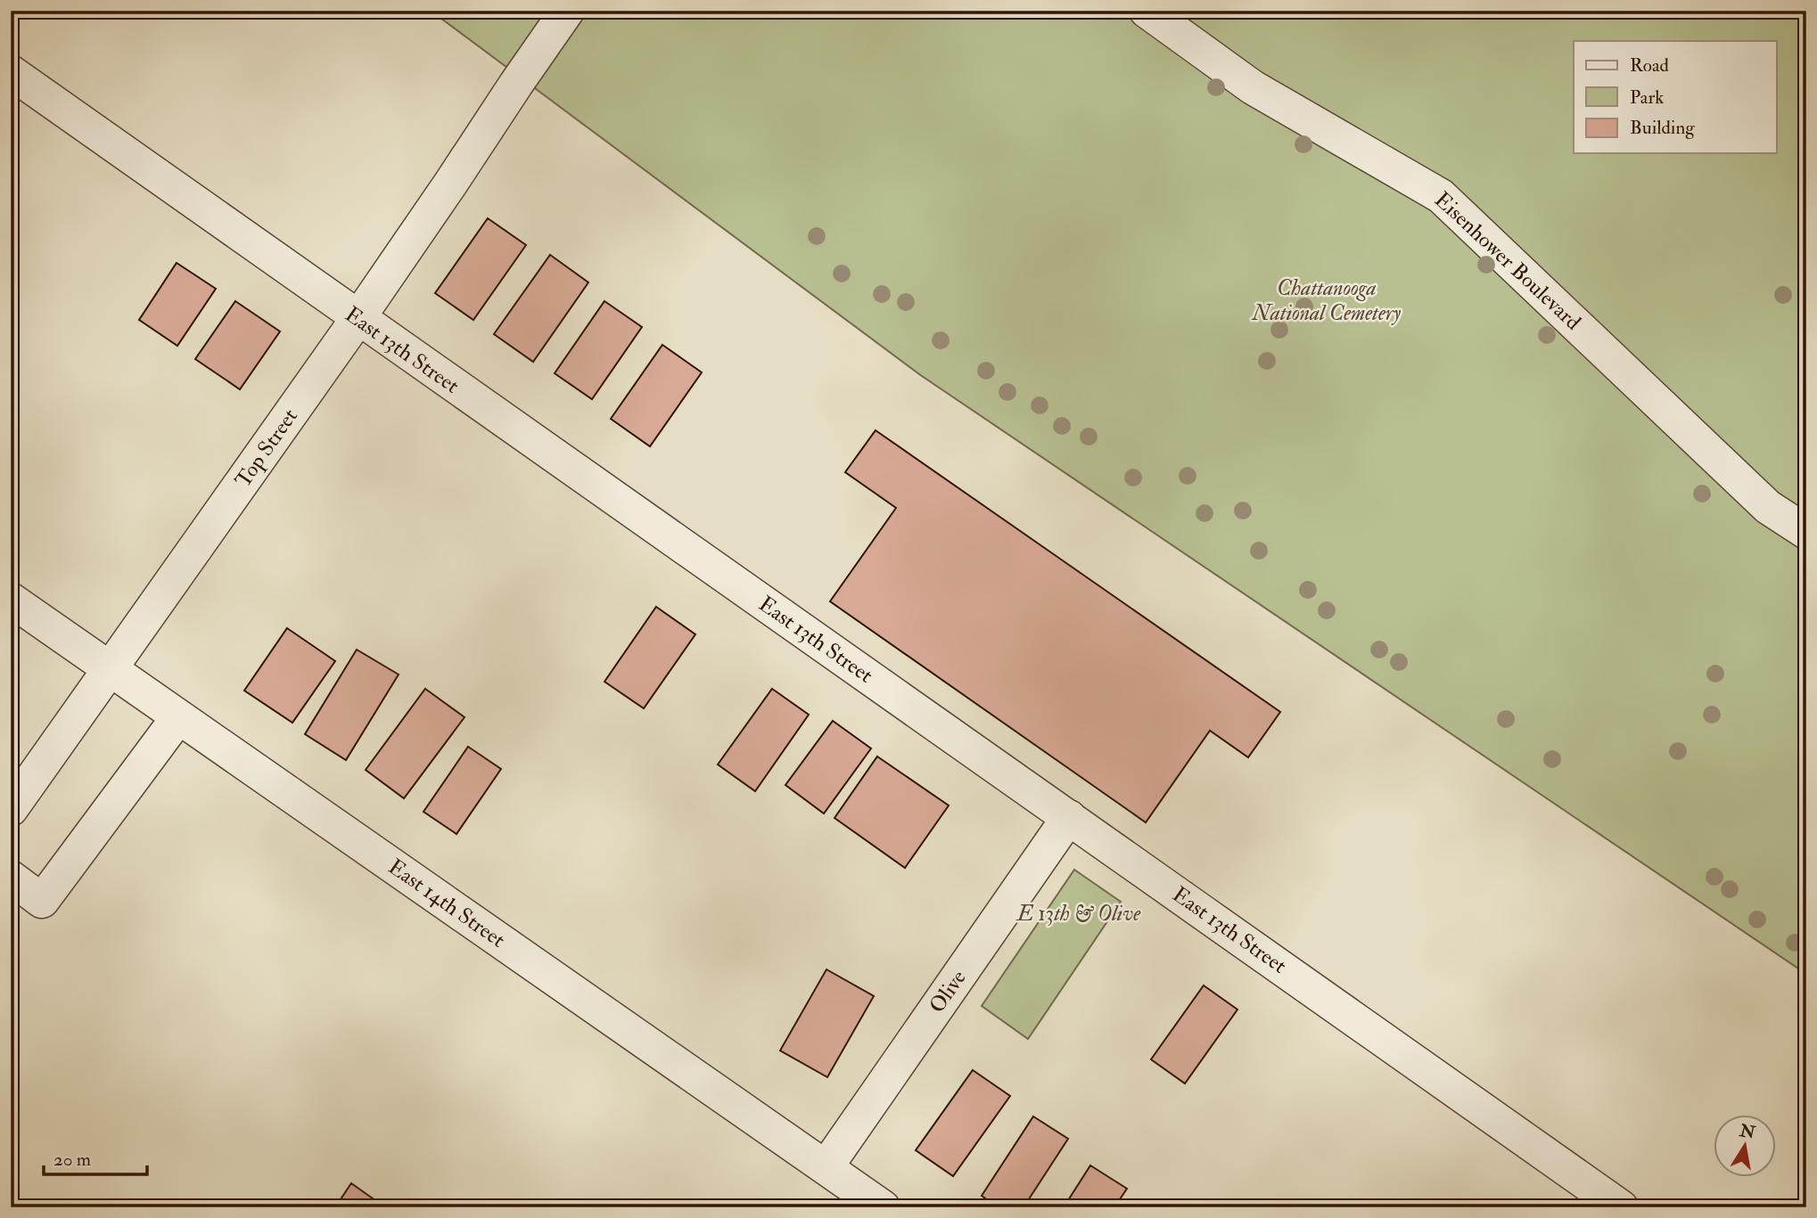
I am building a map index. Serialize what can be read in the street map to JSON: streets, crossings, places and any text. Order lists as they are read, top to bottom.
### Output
{
  "streets": {
    "street": [
      "Eisenhower Boulevard",
      "East 13th Street",
      "Top Street",
      "East 14th Street",
      "Olive"
    ]
  },
  "crossings": [
    ["East 13th Street", "Top Street"],
    ["East 13th Street", "Olive"],
    ["Top Street", "East 14th Street"],
    ["East 14th Street", "Olive"]
  ],
  "parks": ["Chattanooga National Cemetery", "E 13th & Olive"],
  "legend": ["Road", "Park", "Building"],
  "scale_bar": "20 m",
  "north": "top"
}
